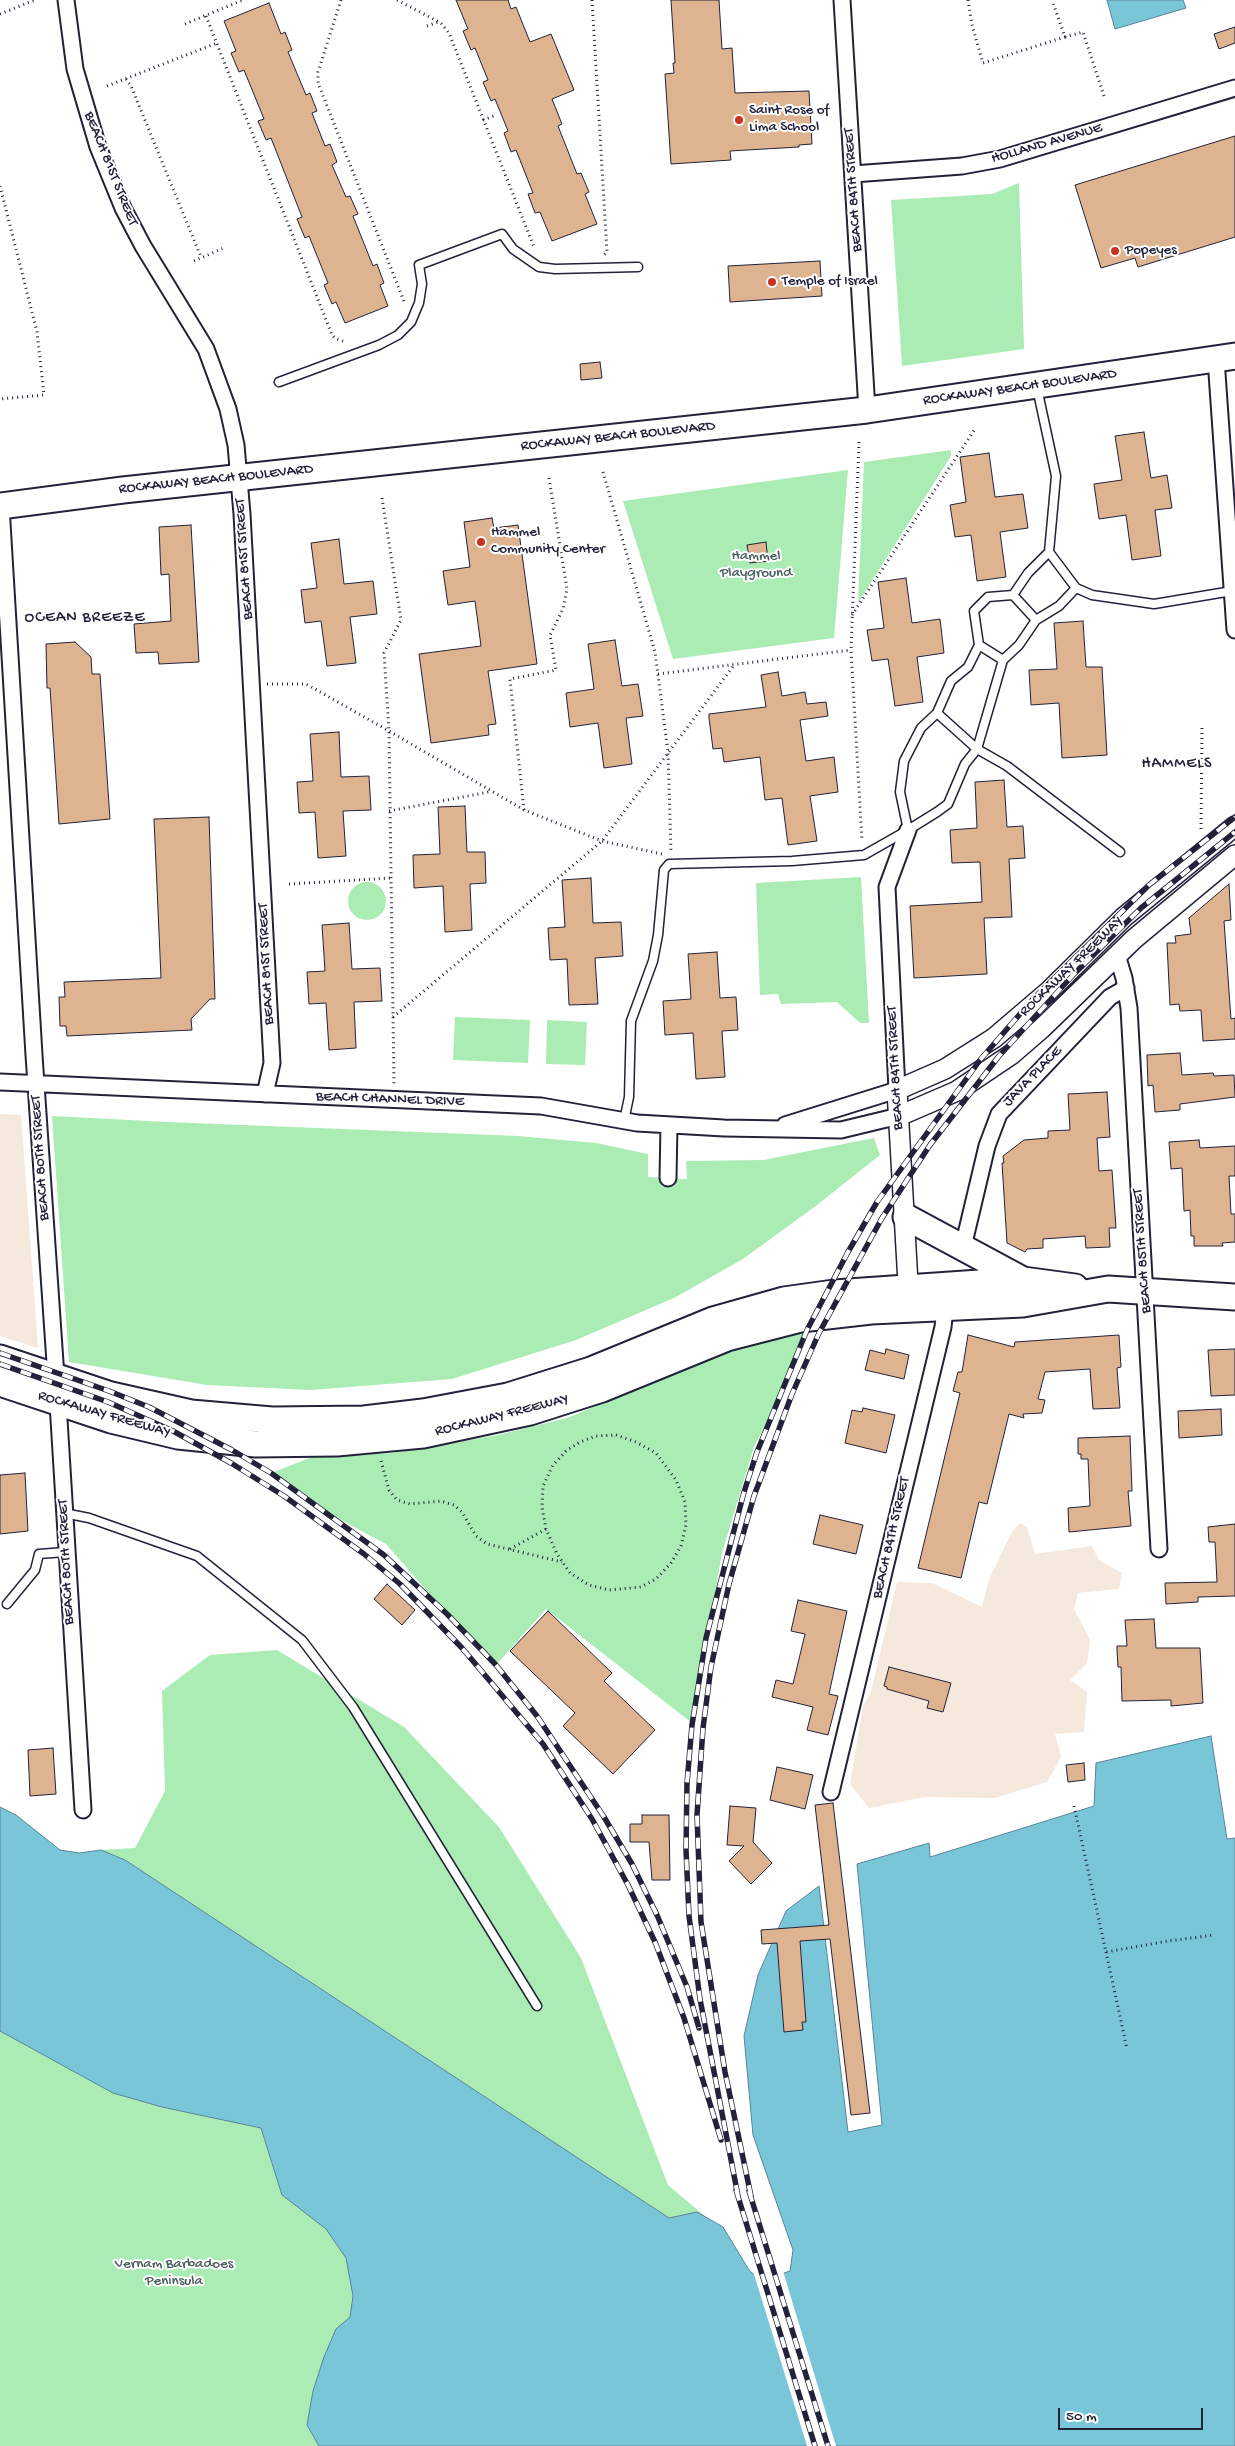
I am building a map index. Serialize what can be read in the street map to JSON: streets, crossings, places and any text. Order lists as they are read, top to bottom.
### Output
{
  "streets": {
    "main road": ["ROCKAWAY BEACH BOULEVARD", "ROCKAWAY FREEWAY"],
    "street": [
      "HOLLAND AVENUE",
      "BEACH 81ST STREET",
      "BEACH 84TH STREET",
      "JAVA PLACE",
      "BEACH CHANNEL DRIVE",
      "BEACH 80TH STREET",
      "BEACH 85TH STREET"
    ]
  },
  "crossings": [
    ["HOLLAND AVENUE", "BEACH 84TH STREET"],
    ["BEACH 81ST STREET", "ROCKAWAY BEACH BOULEVARD"],
    ["BEACH 81ST STREET", "BEACH CHANNEL DRIVE"],
    ["BEACH 84TH STREET", "ROCKAWAY BEACH BOULEVARD"],
    ["BEACH 84TH STREET", "ROCKAWAY FREEWAY"],
    ["BEACH 84TH STREET", "BEACH CHANNEL DRIVE"],
    ["ROCKAWAY BEACH BOULEVARD", "BEACH 80TH STREET"],
    ["ROCKAWAY FREEWAY", "BEACH CHANNEL DRIVE"],
    ["ROCKAWAY FREEWAY", "BEACH 80TH STREET"],
    ["ROCKAWAY FREEWAY", "BEACH 85TH STREET"],
    ["JAVA PLACE", "BEACH 85TH STREET"],
    ["BEACH CHANNEL DRIVE", "BEACH 80TH STREET"]
  ],
  "districts": ["OCEAN BREEZE", "HAMMELS"],
  "parks": ["Hammel Playground", "Vernam Barbadoes Peninsula"],
  "places": [
    "Saint Rose of Lima School",
    "Popeyes",
    "Temple of Israel",
    "Hammel Community Center"
  ],
  "scale_bar": "50 m"
}
